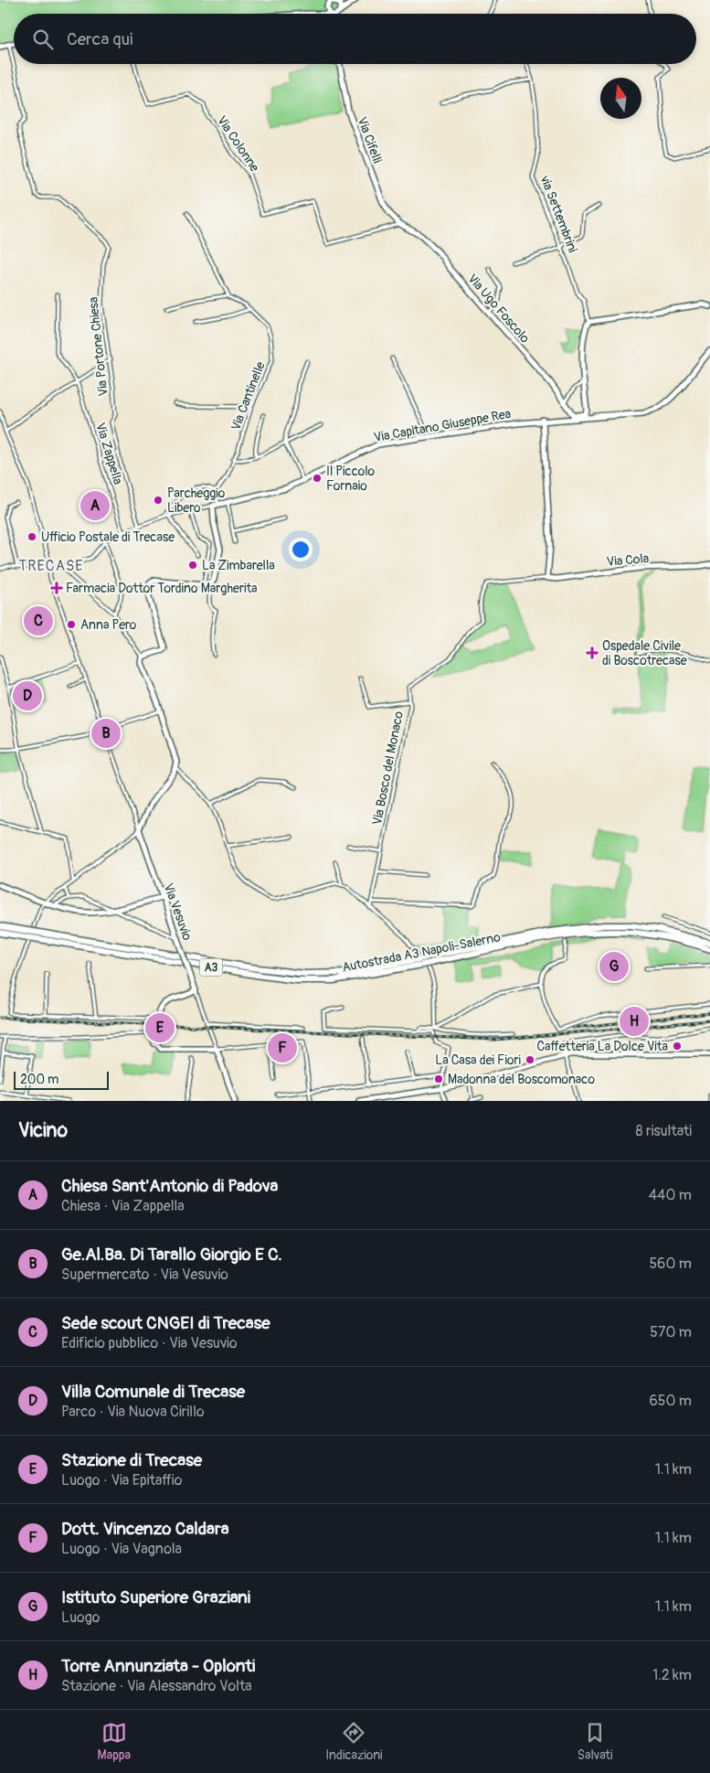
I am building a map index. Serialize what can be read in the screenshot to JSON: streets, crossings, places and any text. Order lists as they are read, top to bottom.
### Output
{
  "streets": {
    "highway": ["Autostrada A3 Napoli-Salerno", "A3"],
    "street": [
      "Via Cifelli",
      "Via Colonne",
      "via Settembrini",
      "Via Ugo Foscolo",
      "Via Portone Chiesa",
      "Via Cantinelle",
      "Via Capitano Giuseppe Rea",
      "Via Zappella",
      "Via Cola",
      "Via Bosco del Monaco",
      "Via Vesuvio"
    ]
  },
  "crossings": [
    ["Via Cifelli", "Via Colonne"],
    ["Via Cifelli", "Via Ugo Foscolo"],
    ["Via Colonne", "Via Ugo Foscolo"],
    ["Via Cola", "Via Bosco del Monaco"]
  ],
  "districts": ["TRECASE"],
  "places": {
    "other": [
      "Il Piccolo Fornaio",
      "Parcheggio Libero",
      "Ufficio Postale di Trecase",
      "La Zimbarella",
      "Anna Pero",
      "Caffetteria La Dolce Vita",
      "La Casa dei Fiori",
      "Madonna del Boscomonaco"
    ],
    "health": ["Farmacia Dottor Tordino Margherita", "Ospedale Civile di Boscotrecase"]
  },
  "scale_bar": "200 m",
  "north": "top",
  "page": {
    "search": "Cerca qui",
    "pins": [
      "A",
      "C",
      "D",
      "B",
      "G",
      "H",
      "E",
      "F"
    ],
    "scale": "200 m",
    "heading": ["Vicino", "8 risultati"],
    "list": [
      {
        "mark": "A",
        "name": "Chiesa Sant'Antonio di Padova",
        "note": "Chiesa · Via Zappella",
        "value": "440 m"
      },
      {
        "mark": "B",
        "name": "Ge.Al.Ba. Di Tarallo Giorgio E C.",
        "note": "Supermercato · Via Vesuvio",
        "value": "560 m"
      },
      {
        "mark": "C",
        "name": "Sede scout CNGEI di Trecase",
        "note": "Edificio pubblico · Via Vesuvio",
        "value": "570 m"
      },
      {
        "mark": "D",
        "name": "Villa Comunale di Trecase",
        "note": "Parco · Via Nuova Cirillo",
        "value": "650 m"
      },
      {
        "mark": "E",
        "name": "Stazione di Trecase",
        "note": "Luogo · Via Epitaffio",
        "value": "1.1 km"
      },
      {
        "mark": "F",
        "name": "Dott. Vincenzo Caldara",
        "note": "Luogo · Via Vagnola",
        "value": "1.1 km"
      },
      {
        "mark": "G",
        "name": "Istituto Superiore Graziani",
        "note": "Luogo",
        "value": "1.1 km"
      },
      {
        "mark": "H",
        "name": "Torre Annunziata - Oplonti",
        "note": "Stazione · Via Alessandro Volta",
        "value": "1.2 km"
      }
    ],
    "nav": ["Mappa", "Indicazioni", "Salvati"]
  }
}
